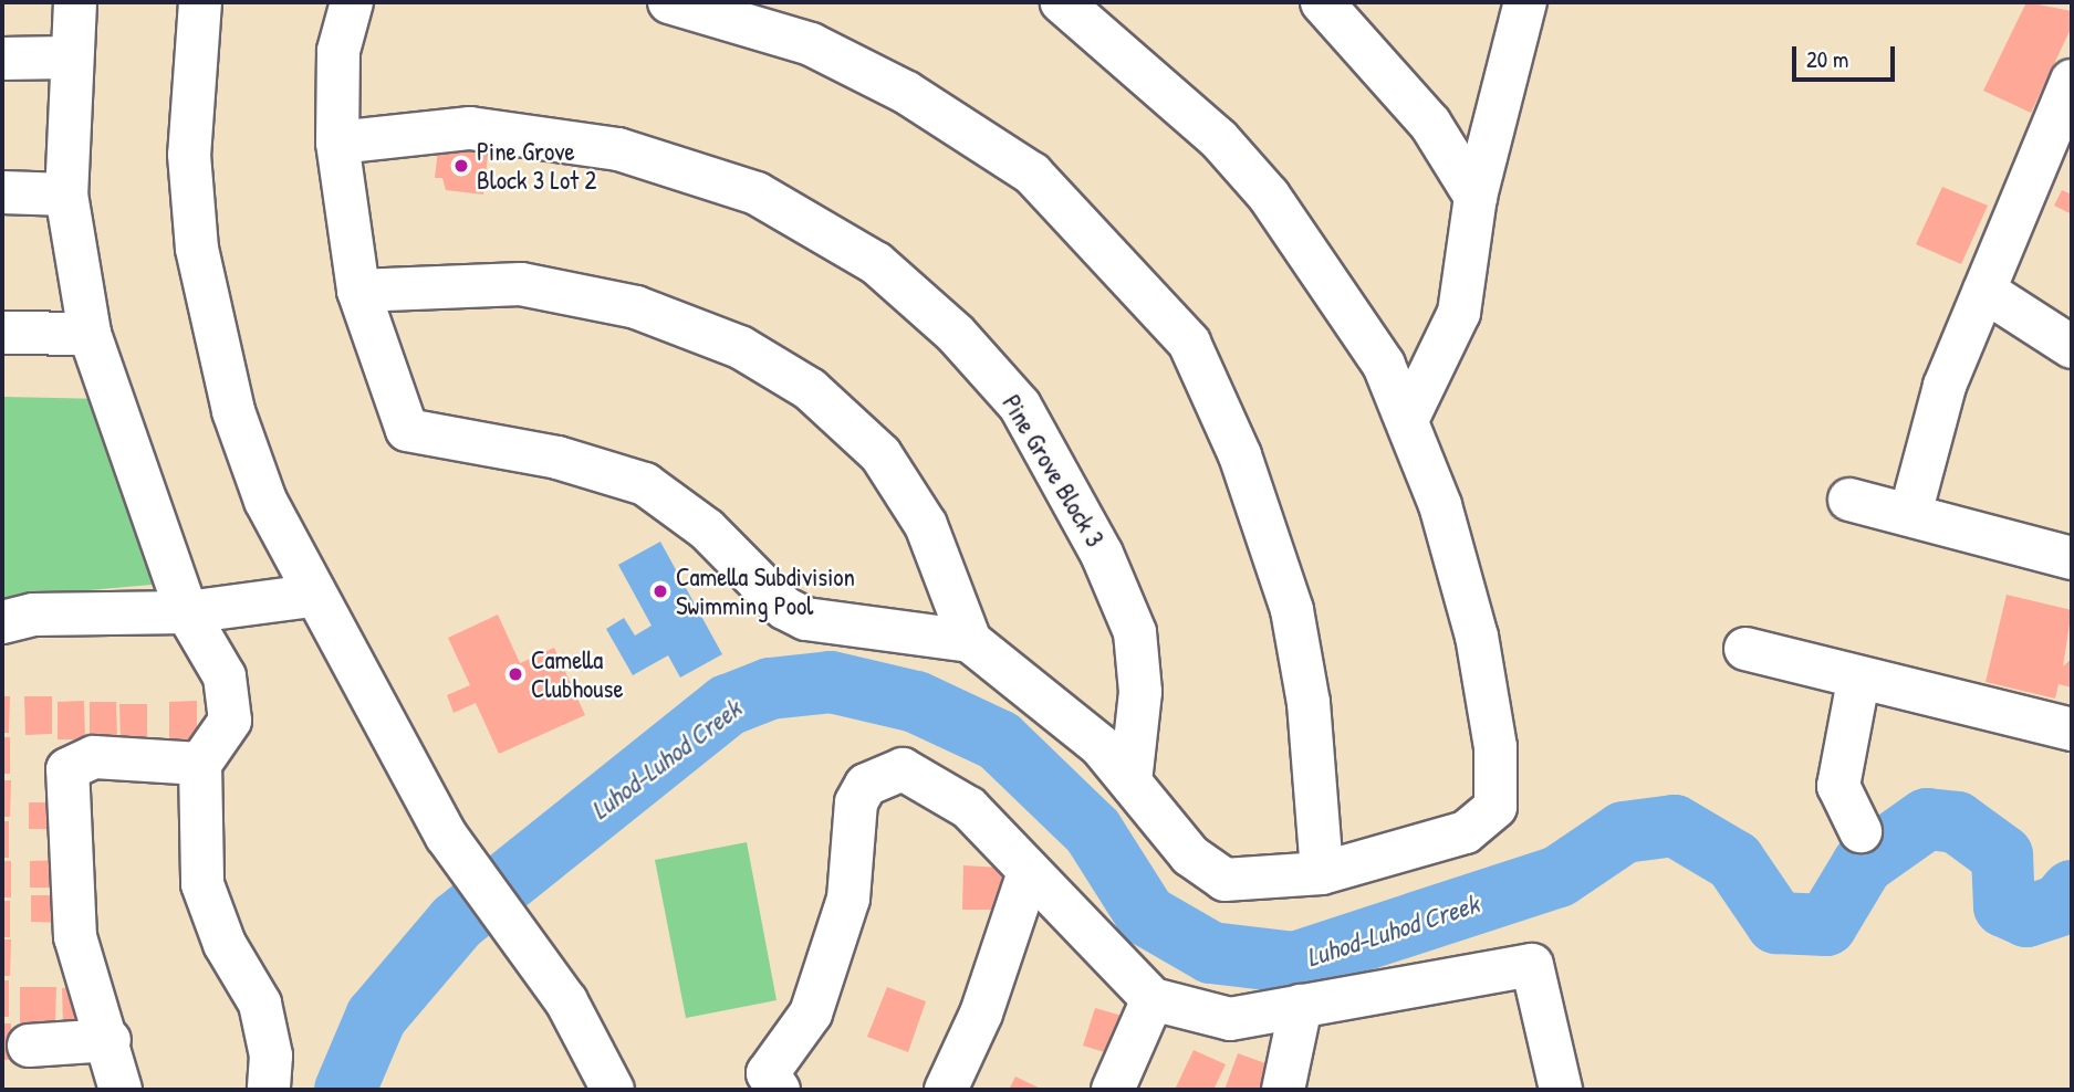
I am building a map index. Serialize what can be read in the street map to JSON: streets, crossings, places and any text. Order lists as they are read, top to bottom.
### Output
{
  "streets": {
    "street": ["Pine Grove Block 3"]
  },
  "water": ["Luhod-Luhod Creek"],
  "places": ["Pine Grove Block 3 Lot 2", "Camella Subdivision Swimming Pool", "Camella Clubhouse"],
  "scale_bar": "20 m"
}
